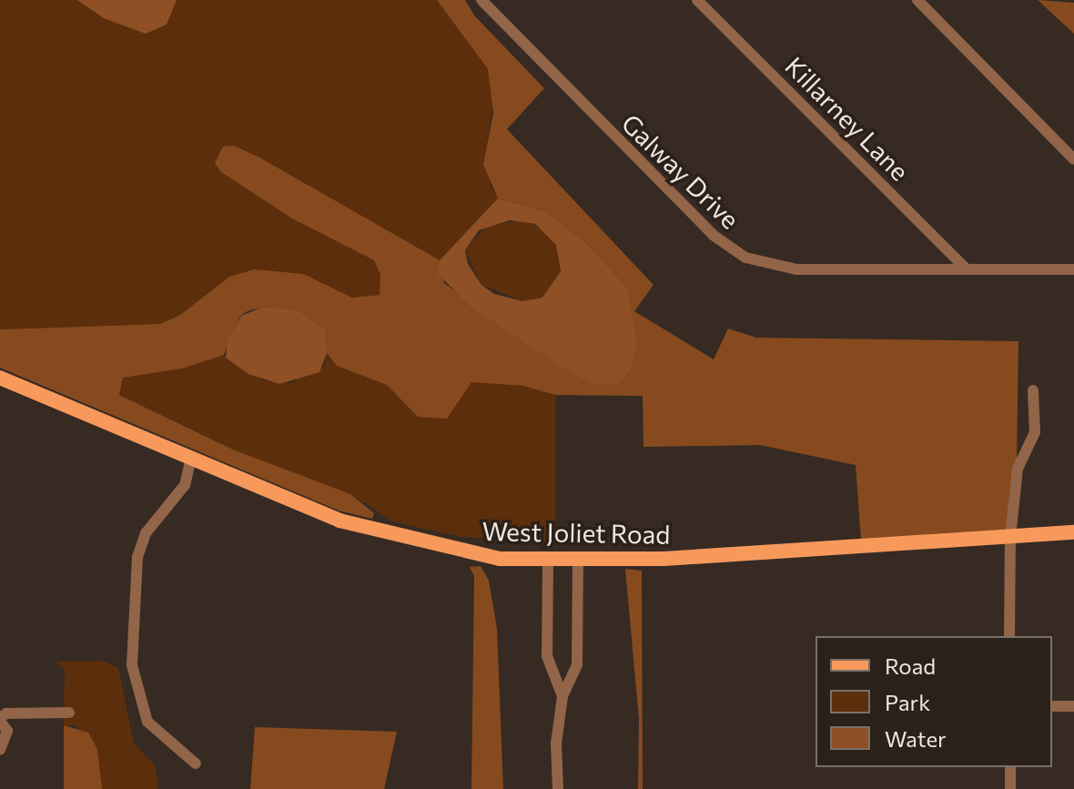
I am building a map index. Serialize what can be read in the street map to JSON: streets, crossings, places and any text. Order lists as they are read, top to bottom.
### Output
{
  "streets": {
    "main road": ["West Joliet Road"],
    "street": ["Killarney Lane", "Galway Drive"]
  },
  "crossings": [
    ["Killarney Lane", "Galway Drive"]
  ],
  "legend": ["Road", "Park", "Water"]
}
